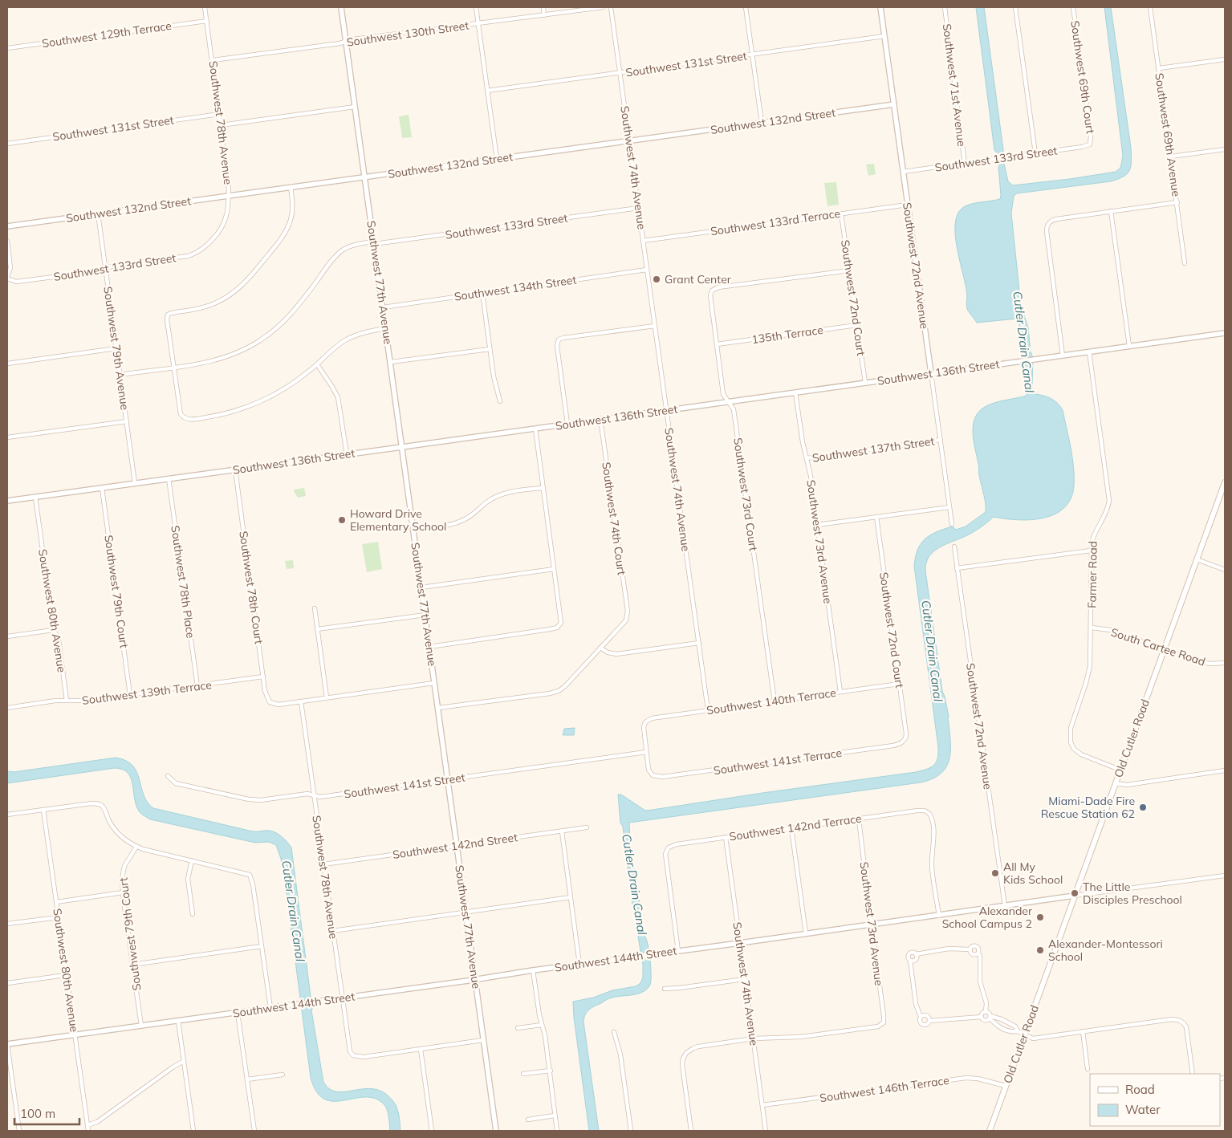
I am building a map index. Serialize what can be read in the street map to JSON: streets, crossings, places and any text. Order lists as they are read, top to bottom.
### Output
{
  "streets": {
    "main road": ["Old Cutler Road"],
    "street": [
      "Southwest 130th Street",
      "Southwest 129th Terrace",
      "Southwest 131st Street",
      "Southwest 69th Court",
      "Southwest 71st Avenue",
      "Southwest 132nd Street",
      "Southwest 78th Avenue",
      "Southwest 69th Avenue",
      "Southwest 133rd Street",
      "Southwest 74th Avenue",
      "Southwest 133rd Terrace",
      "Southwest 72nd Avenue",
      "Southwest 77th Avenue",
      "Southwest 134th Street",
      "Southwest 72nd Court",
      "135th Terrace",
      "Southwest 79th Avenue",
      "Southwest 136th Street",
      "Southwest 137th Street",
      "Southwest 73rd Court",
      "Southwest 74th Court",
      "Southwest 73rd Avenue",
      "Farmer Road",
      "Southwest 78th Place",
      "Southwest 78th Court",
      "Southwest 79th Court",
      "Southwest 80th Avenue",
      "South Cartee Road",
      "Southwest 139th Terrace",
      "Southwest 140th Terrace",
      "Southwest 141st Terrace",
      "Southwest 141st Street",
      "Southwest 142nd Terrace",
      "Southwest 142nd Street",
      "Southwest 144th Street",
      "Southwest 146th Terrace"
    ]
  },
  "crossings": [
    ["Southwest 130th Street", "Southwest 78th Avenue"],
    ["Southwest 130th Street", "Southwest 77th Avenue"],
    ["Southwest 129th Terrace", "Southwest 78th Avenue"],
    ["Southwest 131st Street", "Southwest 78th Avenue"],
    ["Southwest 131st Street", "Southwest 74th Avenue"],
    ["Southwest 131st Street", "Southwest 72nd Avenue"],
    ["Southwest 69th Court", "Southwest 133rd Street"],
    ["Southwest 71st Avenue", "Southwest 133rd Street"],
    ["Southwest 132nd Street", "Southwest 78th Avenue"],
    ["Southwest 132nd Street", "Southwest 74th Avenue"],
    ["Southwest 132nd Street", "Southwest 72nd Avenue"],
    ["Southwest 132nd Street", "Southwest 77th Avenue"],
    ["Southwest 132nd Street", "Southwest 79th Avenue"],
    ["Southwest 78th Avenue", "Southwest 133rd Street"],
    ["Southwest 78th Avenue", "Southwest 78th Court"],
    ["Southwest 78th Avenue", "Southwest 141st Street"],
    ["Southwest 78th Avenue", "Southwest 142nd Street"],
    ["Southwest 78th Avenue", "Southwest 144th Street"],
    ["Southwest 133rd Street", "Southwest 74th Avenue"],
    ["Southwest 133rd Street", "Southwest 72nd Avenue"],
    ["Southwest 133rd Street", "Southwest 77th Avenue"],
    ["Southwest 133rd Street", "Southwest 79th Avenue"],
    ["Southwest 74th Avenue", "Southwest 133rd Terrace"],
    ["Southwest 74th Avenue", "Southwest 134th Street"],
    ["Southwest 74th Avenue", "Southwest 136th Street"],
    ["Southwest 74th Avenue", "Southwest 73rd Avenue"],
    ["Southwest 74th Avenue", "Southwest 140th Terrace"],
    ["Southwest 74th Avenue", "Southwest 142nd Terrace"],
    ["Southwest 74th Avenue", "Southwest 144th Street"],
    ["Southwest 74th Avenue", "Southwest 146th Terrace"],
    ["Southwest 133rd Terrace", "Southwest 72nd Avenue"],
    ["Southwest 133rd Terrace", "Southwest 72nd Court"],
    ["Southwest 72nd Avenue", "Southwest 136th Street"],
    ["Southwest 72nd Avenue", "Southwest 137th Street"],
    ["Southwest 72nd Avenue", "Southwest 144th Street"],
    ["Southwest 77th Avenue", "Southwest 134th Street"],
    ["Southwest 77th Avenue", "Southwest 136th Street"],
    ["Southwest 77th Avenue", "Southwest 141st Street"],
    ["Southwest 77th Avenue", "Southwest 142nd Street"],
    ["Southwest 77th Avenue", "Southwest 144th Street"],
    ["Southwest 72nd Court", "135th Terrace"],
    ["Southwest 72nd Court", "Southwest 136th Street"],
    ["Southwest 72nd Court", "Southwest 73rd Court"],
    ["Southwest 72nd Court", "Southwest 140th Terrace"],
    ["Southwest 72nd Court", "Southwest 141st Terrace"],
    ["135th Terrace", "Southwest 73rd Court"],
    ["Southwest 79th Avenue", "Southwest 136th Street"],
    ["Southwest 136th Street", "Southwest 73rd Court"],
    ["Southwest 136th Street", "Southwest 74th Court"],
    ["Southwest 136th Street", "Southwest 73rd Avenue"],
    ["Southwest 136th Street", "Farmer Road"],
    ["Southwest 136th Street", "Southwest 78th Place"],
    ["Southwest 136th Street", "Southwest 78th Court"],
    ["Southwest 136th Street", "Southwest 79th Court"],
    ["Southwest 136th Street", "Southwest 80th Avenue"],
    ["Southwest 137th Street", "Southwest 73rd Avenue"],
    ["Southwest 73rd Court", "Southwest 140th Terrace"],
    ["Southwest 73rd Avenue", "Southwest 140th Terrace"],
    ["Southwest 73rd Avenue", "Southwest 142nd Terrace"],
    ["Southwest 73rd Avenue", "Southwest 144th Street"],
    ["Farmer Road", "South Cartee Road"],
    ["Farmer Road", "Old Cutler Road"],
    ["Southwest 78th Place", "Southwest 139th Terrace"],
    ["Southwest 78th Court", "Southwest 139th Terrace"],
    ["Southwest 79th Court", "Southwest 139th Terrace"],
    ["Southwest 79th Court", "Southwest 144th Street"],
    ["Southwest 80th Avenue", "Southwest 139th Terrace"],
    ["Southwest 80th Avenue", "Southwest 144th Street"],
    ["South Cartee Road", "Old Cutler Road"],
    ["Southwest 140th Terrace", "Southwest 141st Terrace"],
    ["Southwest 140th Terrace", "Southwest 141st Street"],
    ["Old Cutler Road", "Southwest 144th Street"],
    ["Old Cutler Road", "Southwest 146th Terrace"],
    ["Southwest 141st Terrace", "Southwest 141st Street"],
    ["Southwest 142nd Terrace", "Southwest 144th Street"]
  ],
  "water": ["Cutler Drain Canal"],
  "places": [
    "Grant Center",
    "Howard Drive Elementary School",
    "Miami-Dade Fire Rescue Station 62",
    "All My Kids School",
    "The Little Disciples Preschool",
    "Alexander School Campus 2",
    "Alexander-Montessori School"
  ],
  "legend": ["Road", "Water"],
  "scale_bar": "100 m"
}
